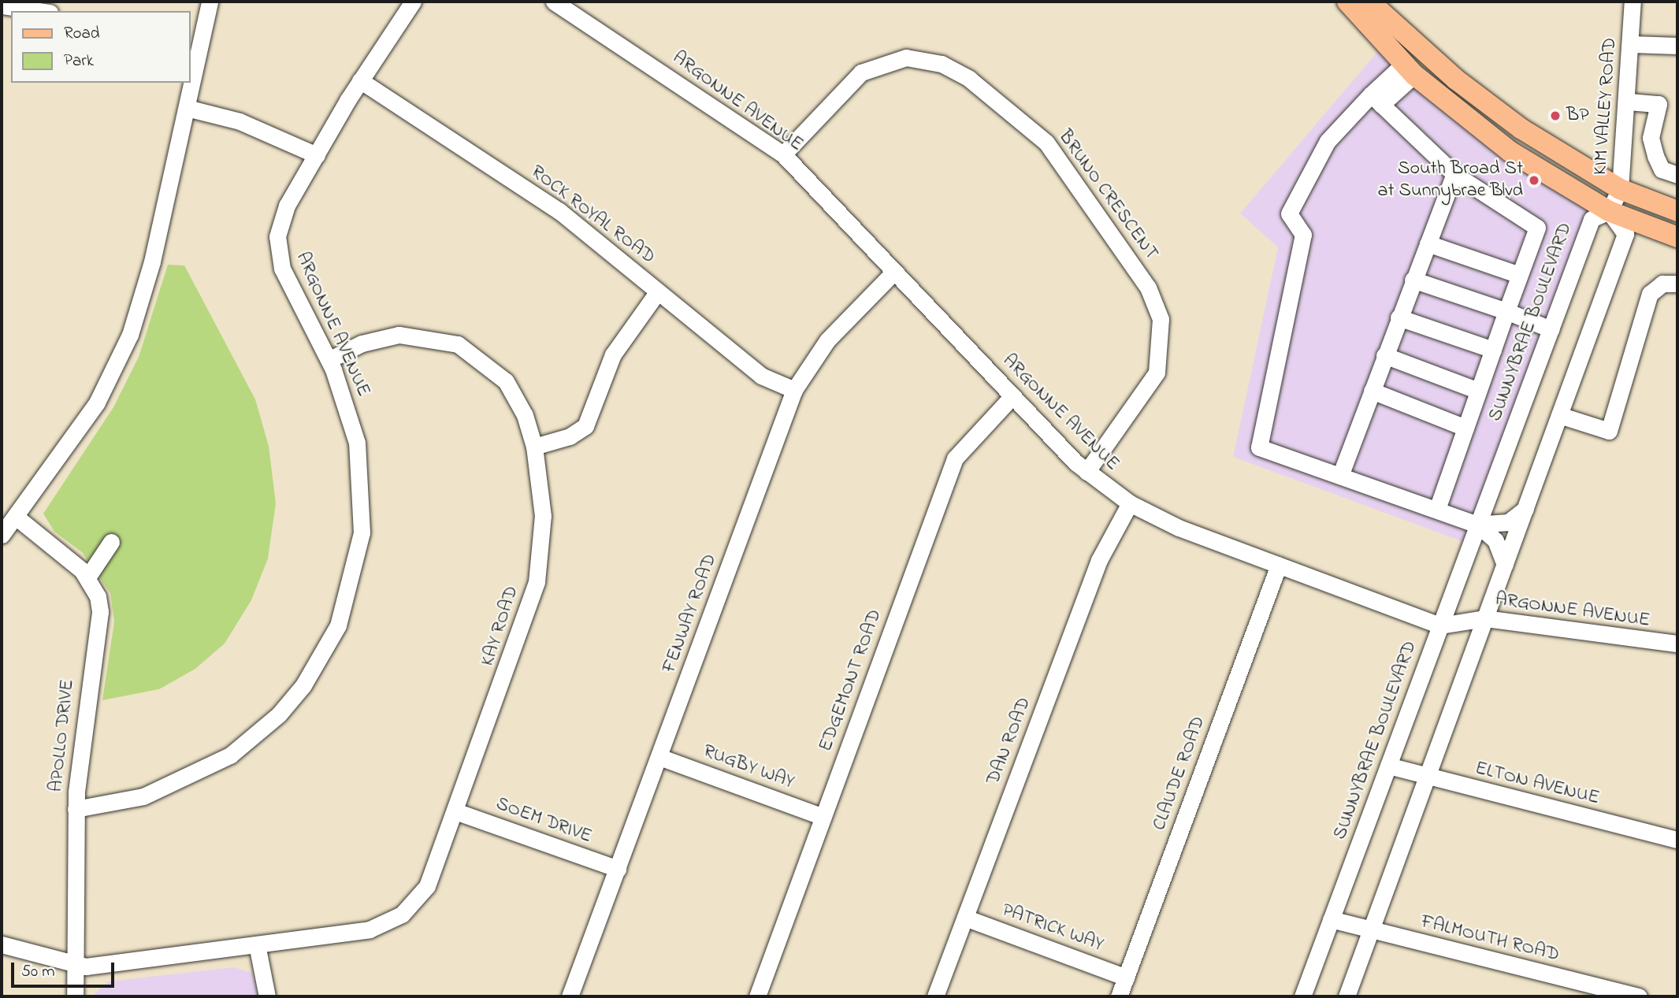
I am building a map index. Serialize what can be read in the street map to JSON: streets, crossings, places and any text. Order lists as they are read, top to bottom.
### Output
{
  "streets": {
    "street": [
      "ARGONNE AVENUE",
      "KIM VALLEY ROAD",
      "BRUNO CRESCENT",
      "ROCK ROYAL ROAD",
      "SUNNYBRAE BOULEVARD",
      "FENWAY ROAD",
      "KAY ROAD",
      "EDGEMONT ROAD",
      "APOLLO DRIVE",
      "DAN ROAD",
      "RUGBY WAY",
      "CLAUDE ROAD",
      "ELTON AVENUE",
      "SOEM DRIVE",
      "PATRICK WAY",
      "FALMOUTH ROAD"
    ]
  },
  "crossings": [
    ["ARGONNE AVENUE", "BRUNO CRESCENT"],
    ["ARGONNE AVENUE", "ROCK ROYAL ROAD"],
    ["ARGONNE AVENUE", "SUNNYBRAE BOULEVARD"],
    ["ARGONNE AVENUE", "FENWAY ROAD"],
    ["ARGONNE AVENUE", "KAY ROAD"],
    ["ARGONNE AVENUE", "EDGEMONT ROAD"],
    ["ARGONNE AVENUE", "APOLLO DRIVE"],
    ["ARGONNE AVENUE", "DAN ROAD"],
    ["ARGONNE AVENUE", "CLAUDE ROAD"],
    ["KIM VALLEY ROAD", "SUNNYBRAE BOULEVARD"],
    ["ROCK ROYAL ROAD", "FENWAY ROAD"],
    ["SUNNYBRAE BOULEVARD", "ELTON AVENUE"],
    ["SUNNYBRAE BOULEVARD", "FALMOUTH ROAD"],
    ["FENWAY ROAD", "RUGBY WAY"],
    ["FENWAY ROAD", "SOEM DRIVE"],
    ["KAY ROAD", "SOEM DRIVE"],
    ["EDGEMONT ROAD", "RUGBY WAY"],
    ["DAN ROAD", "PATRICK WAY"],
    ["CLAUDE ROAD", "PATRICK WAY"]
  ],
  "places": ["BP", "South Broad St at Sunnybrae Blvd"],
  "legend": ["Road", "Park"],
  "scale_bar": "50 m"
}
